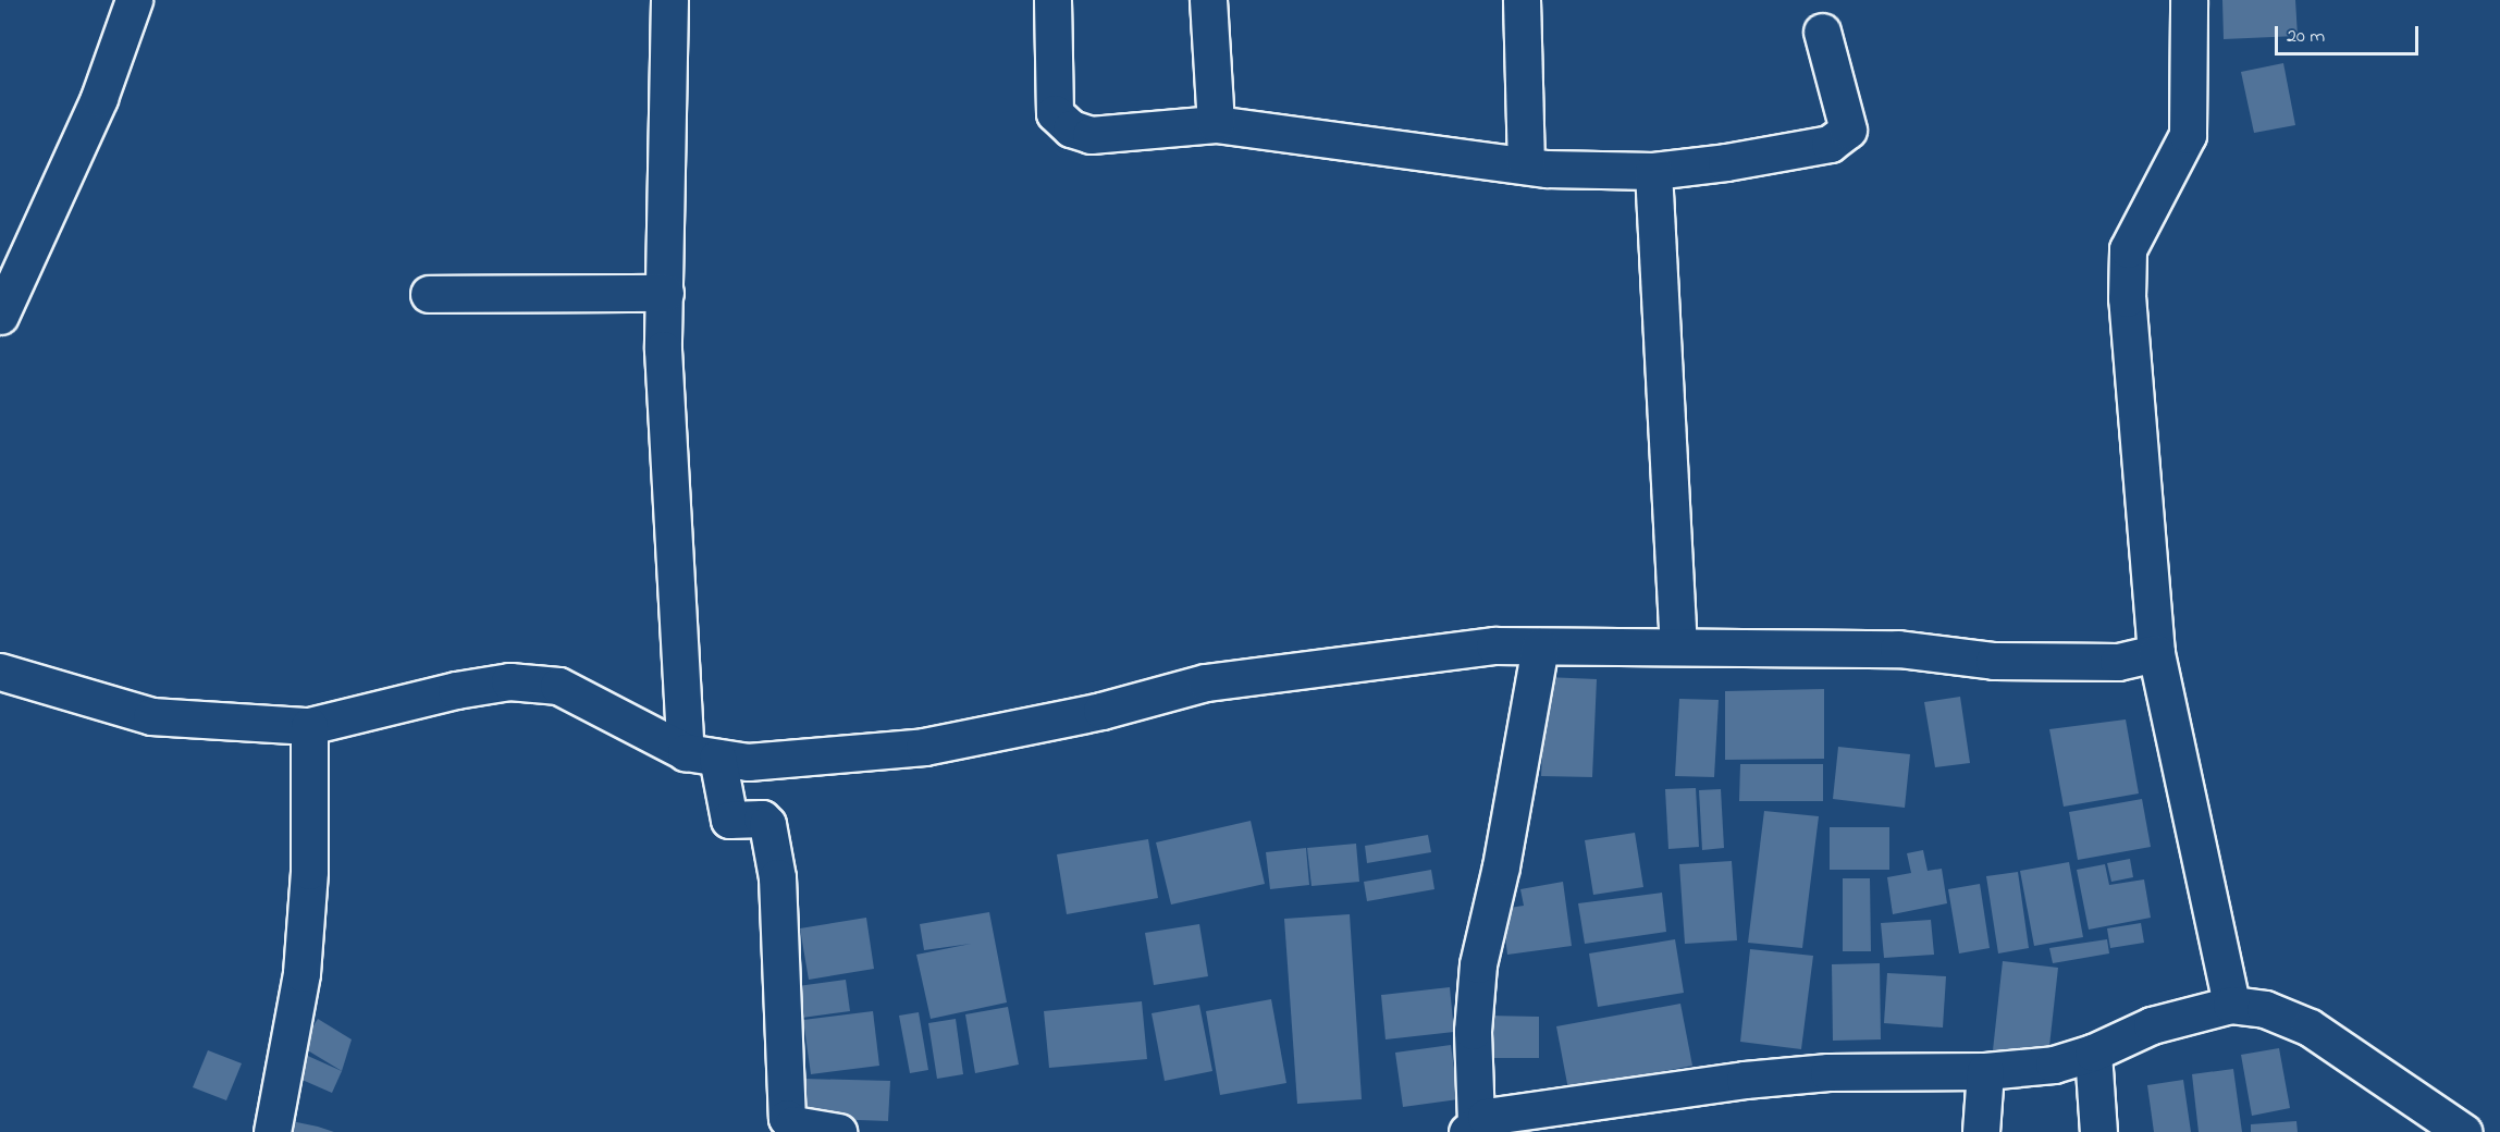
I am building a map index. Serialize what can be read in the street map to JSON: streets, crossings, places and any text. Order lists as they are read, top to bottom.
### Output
{
  "scale_bar": "20 m"
}
